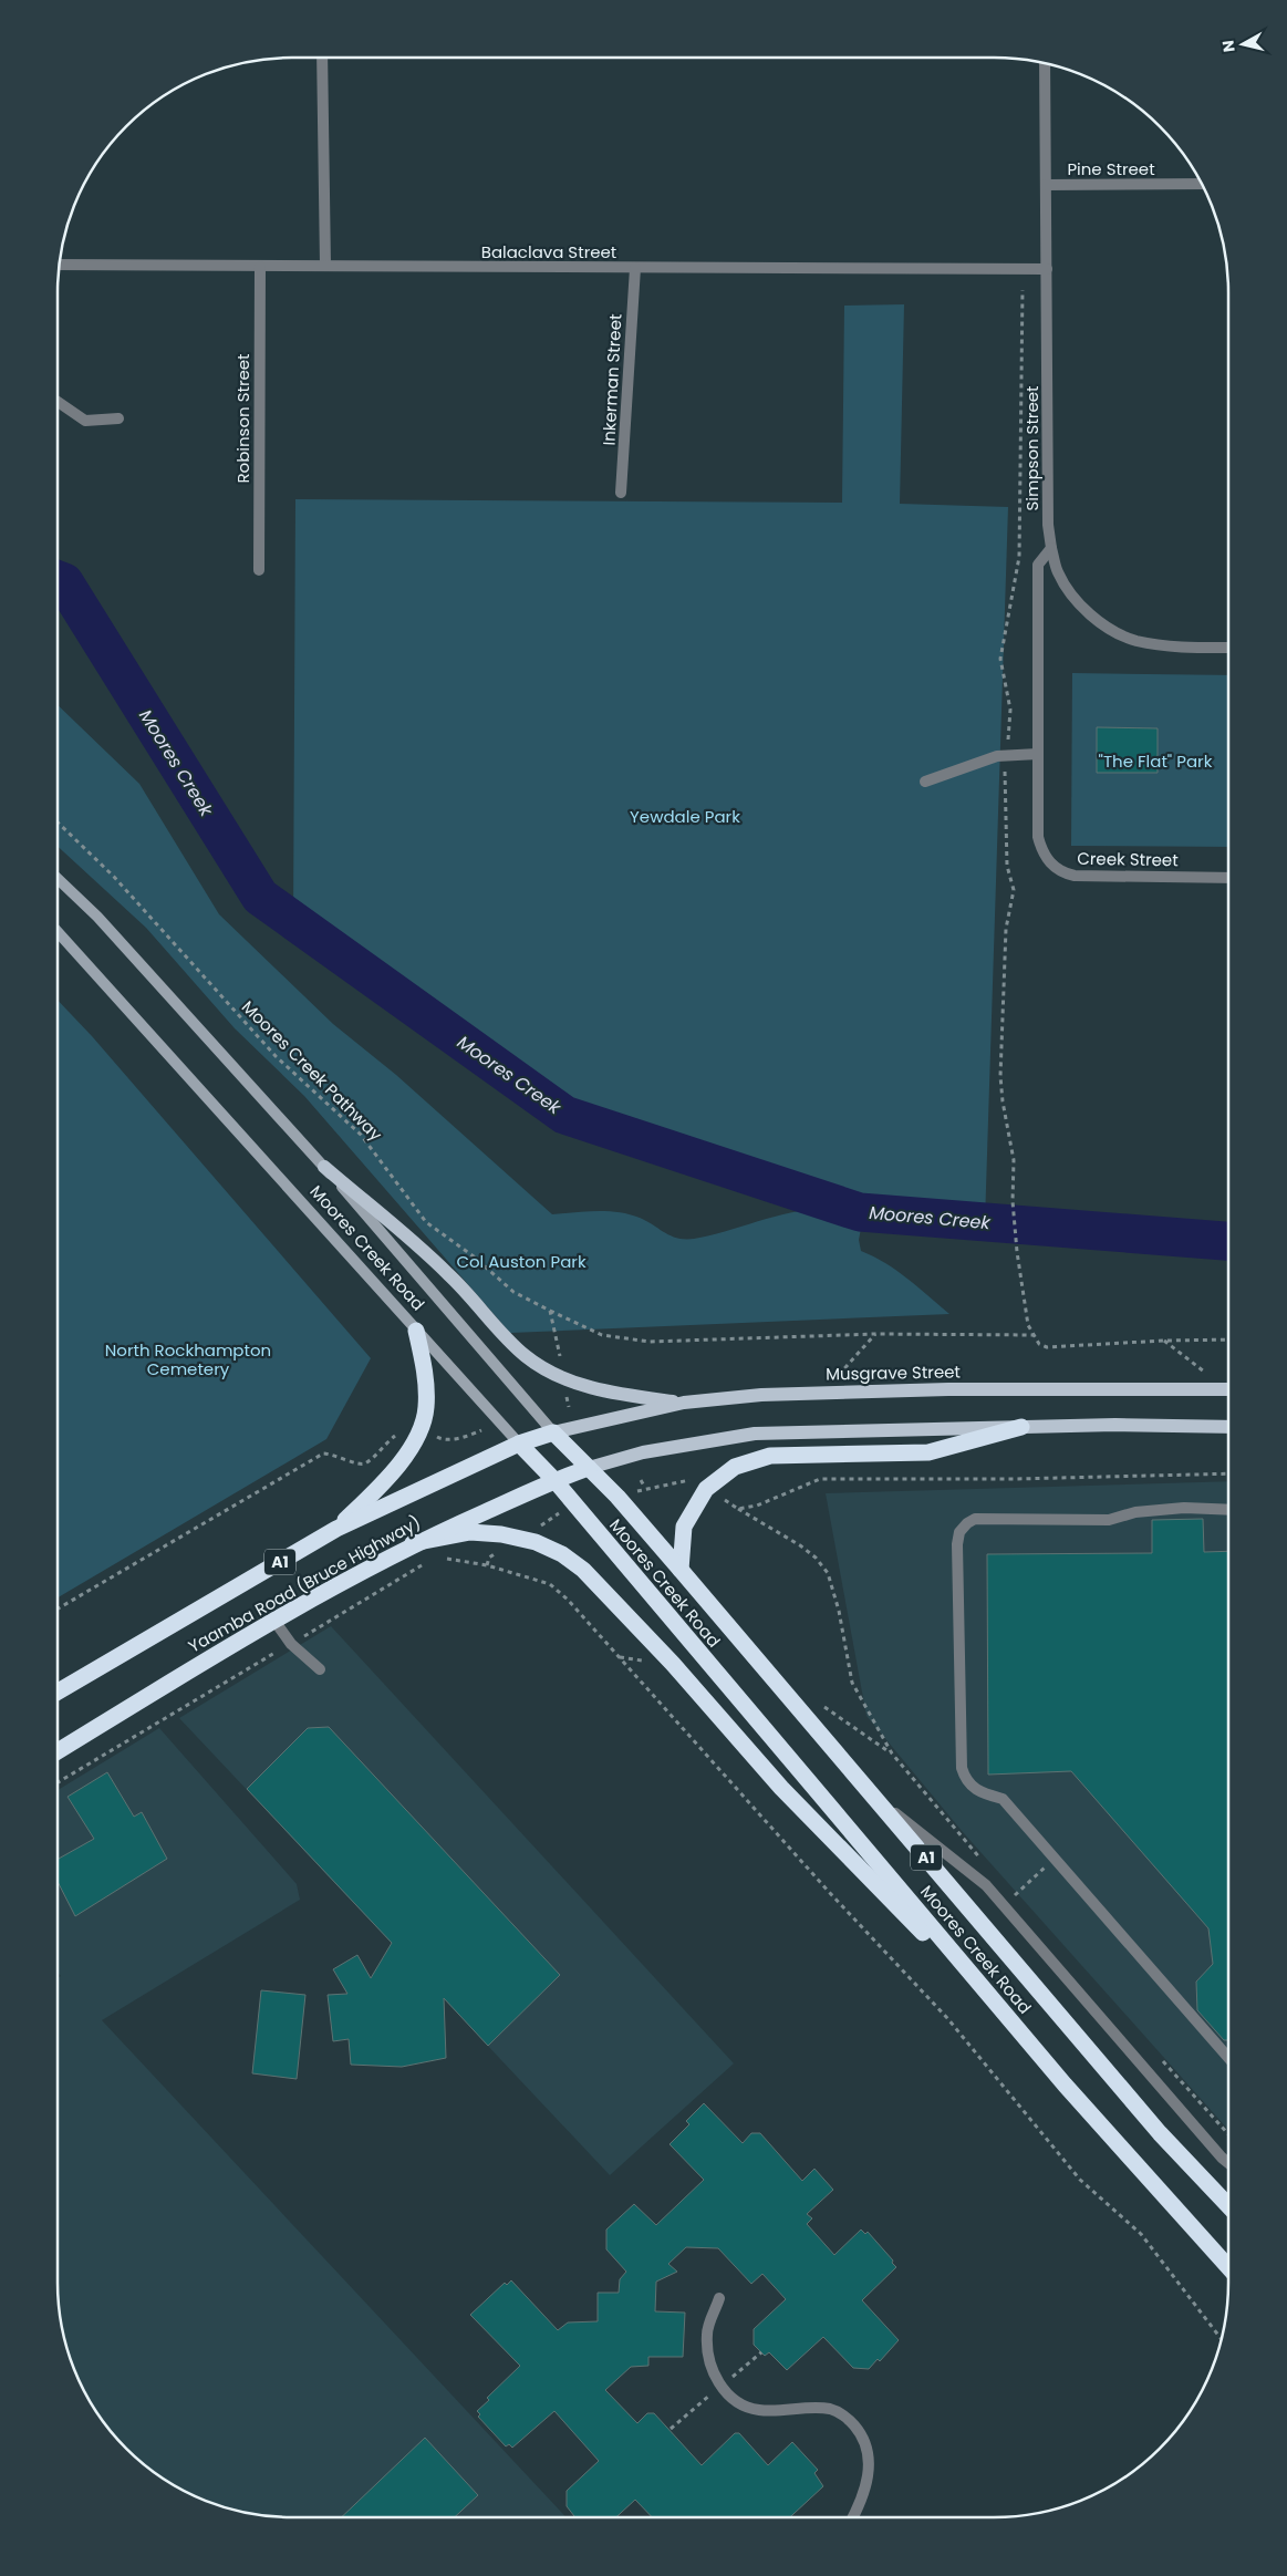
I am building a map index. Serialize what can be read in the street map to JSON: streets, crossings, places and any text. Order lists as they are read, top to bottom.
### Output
{
  "streets": {
    "highway": ["Moores Creek Road", "A1", "Yaamba Road (Bruce Highway)"],
    "main road": ["Musgrave Street"],
    "street": [
      "Pine Street",
      "Balaclava Street",
      "Inkerman Street",
      "Robinson Street",
      "Simpson Street",
      "Creek Street"
    ],
    "path": ["Moores Creek Pathway"]
  },
  "crossings": [
    ["Pine Street", "Simpson Street"],
    ["Balaclava Street", "Inkerman Street"],
    ["Balaclava Street", "Robinson Street"],
    ["Balaclava Street", "Simpson Street"],
    ["Moores Creek Road", "Musgrave Street"],
    ["Moores Creek Road", "A1"],
    ["Moores Creek Road", "Yaamba Road (Bruce Highway)"],
    ["Musgrave Street", "Yaamba Road (Bruce Highway)"],
    ["A1", "Yaamba Road (Bruce Highway)"]
  ],
  "water": ["Moores Creek"],
  "parks": [
    "\"The Flat\" Park",
    "Yewdale Park",
    "Col Auston Park",
    "North Rockhampton Cemetery"
  ],
  "north": "left"
}
